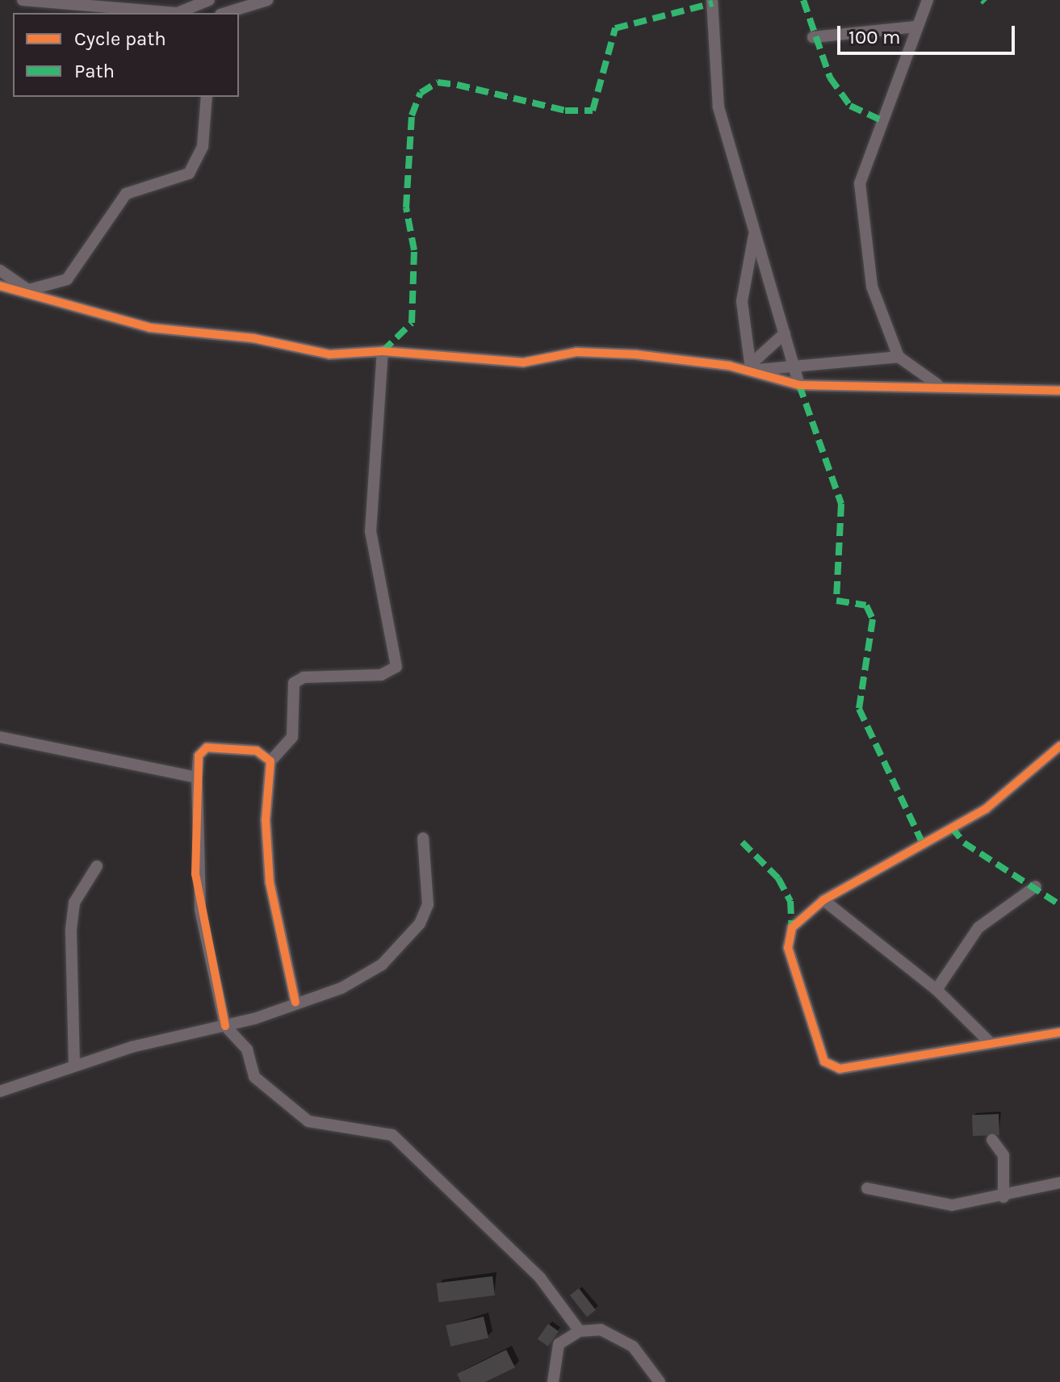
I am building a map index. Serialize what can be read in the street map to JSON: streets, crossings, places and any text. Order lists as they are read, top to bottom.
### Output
{
  "legend": ["Cycle path", "Path"],
  "scale_bar": "100 m"
}
